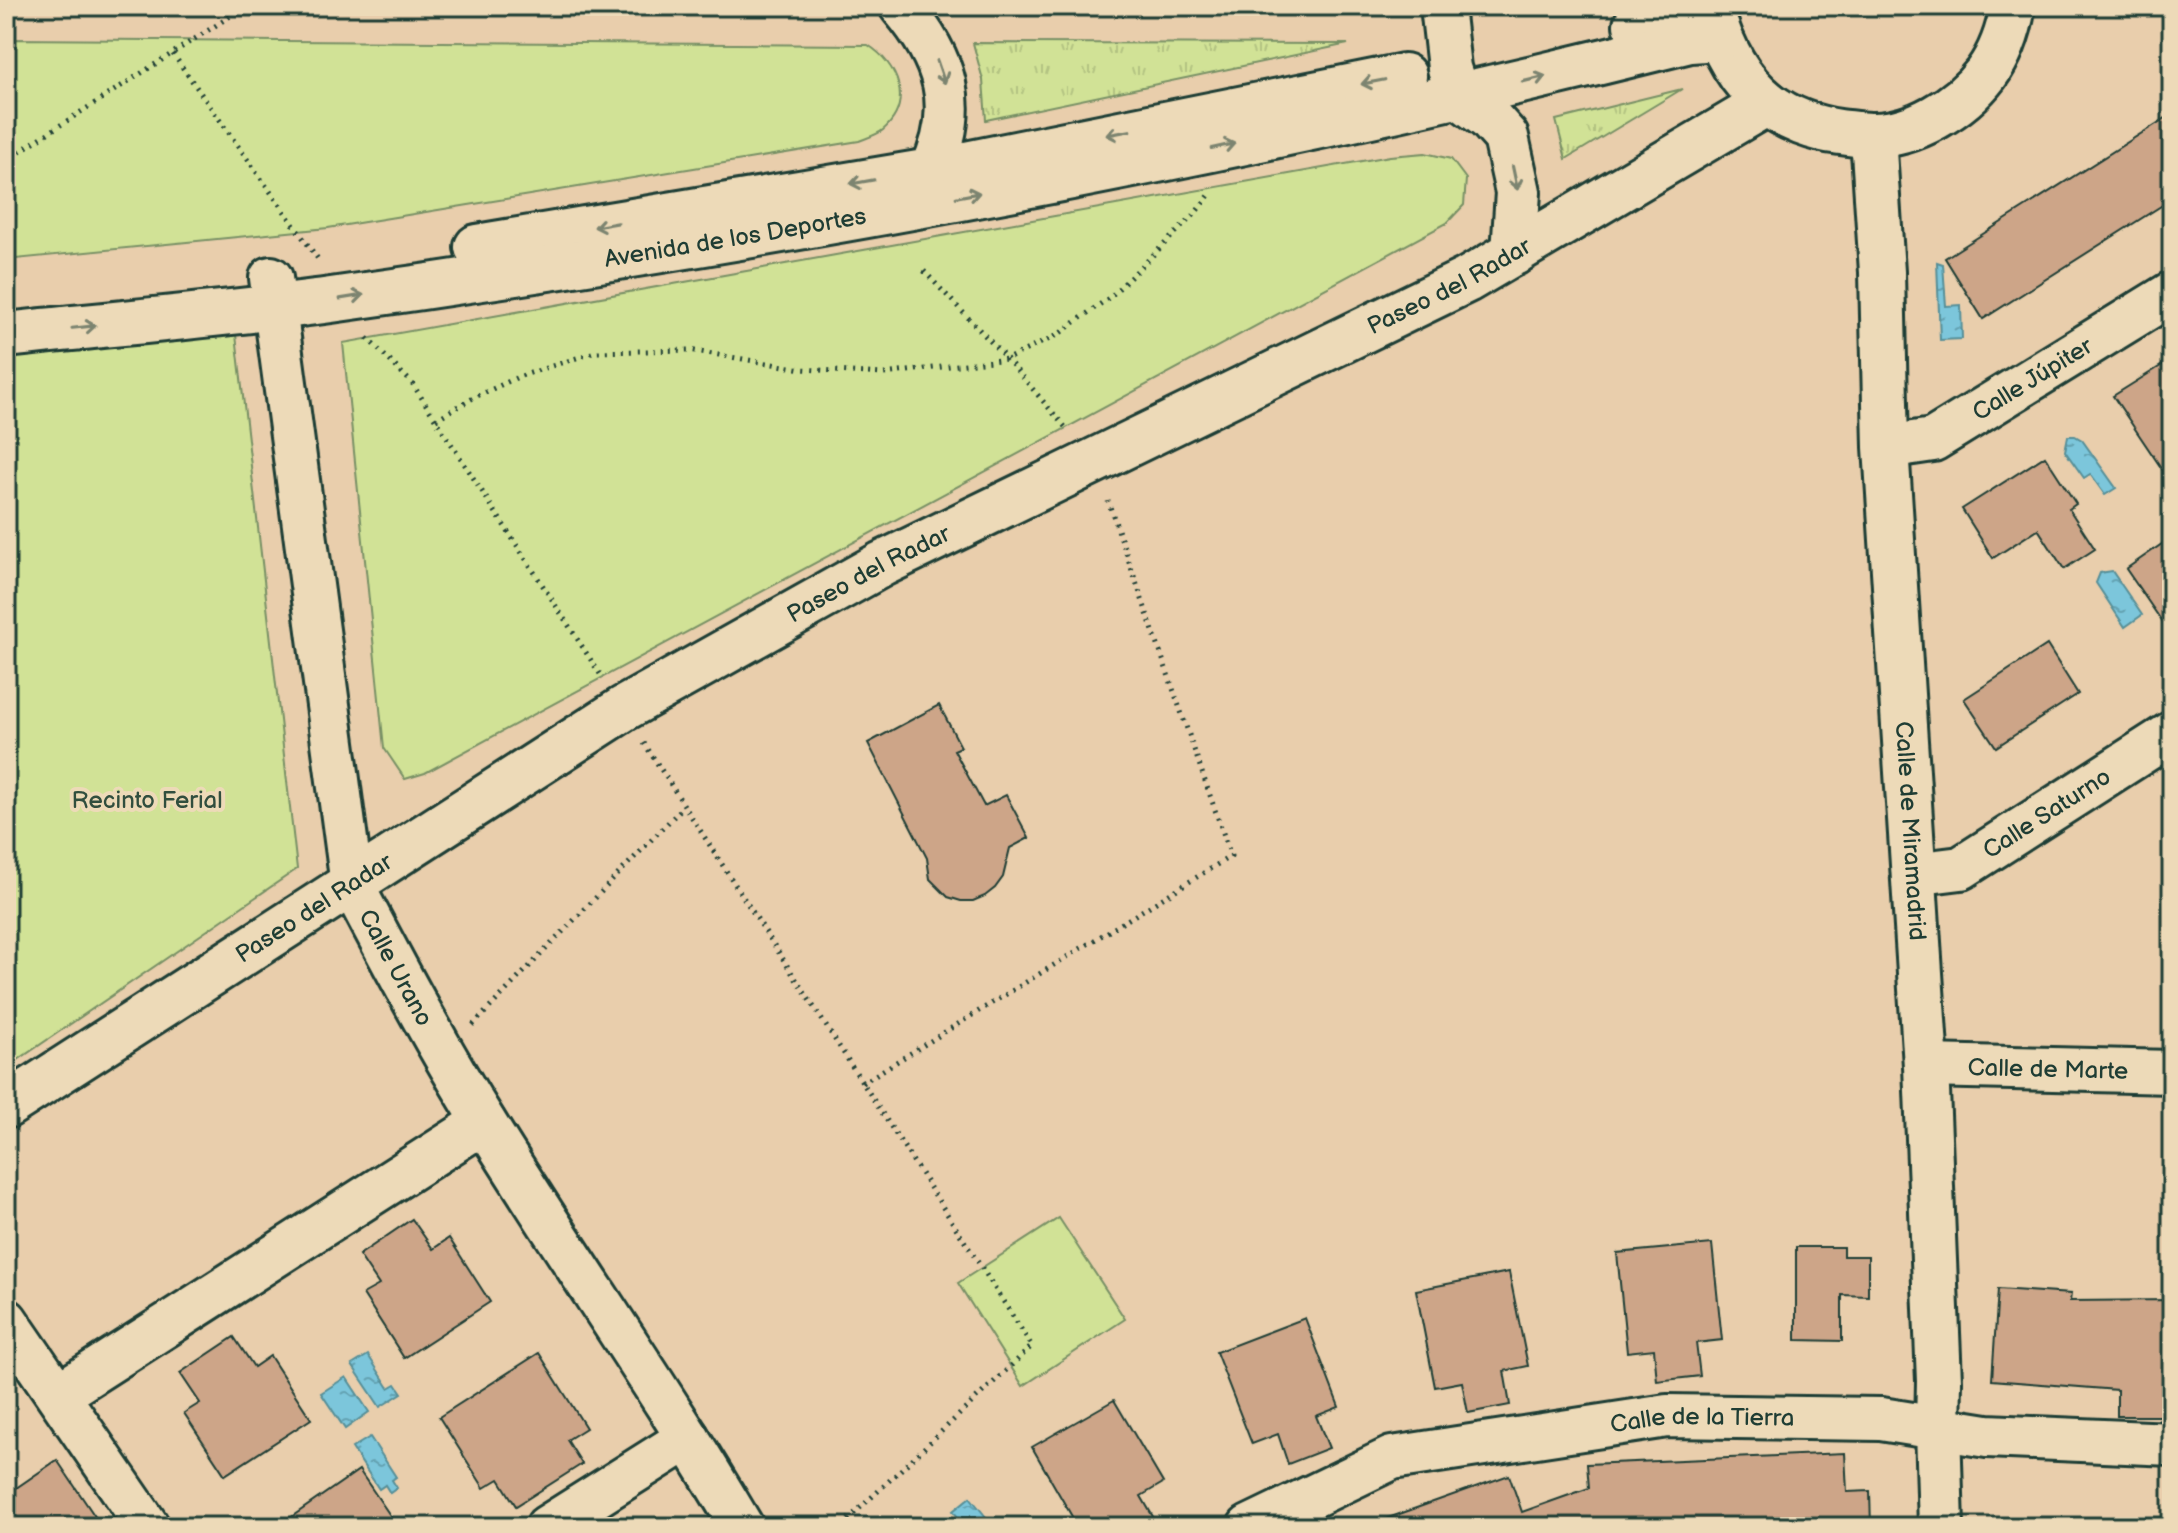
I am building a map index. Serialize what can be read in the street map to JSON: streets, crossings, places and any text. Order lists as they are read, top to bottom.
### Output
{
  "streets": {
    "street": [
      "Avenida de los Deportes",
      "Paseo del Radar",
      "Calle Júpiter",
      "Calle Saturno",
      "Calle de Miramadrid",
      "Calle Urano",
      "Calle de Marte",
      "Calle de la Tierra"
    ]
  },
  "crossings": [
    ["Avenida de los Deportes", "Calle Urano"],
    ["Paseo del Radar", "Calle Urano"],
    ["Calle Júpiter", "Calle de Miramadrid"],
    ["Calle Saturno", "Calle de Miramadrid"],
    ["Calle de Miramadrid", "Calle de Marte"],
    ["Calle de Miramadrid", "Calle de la Tierra"]
  ],
  "parks": ["Recinto Ferial"]
}
